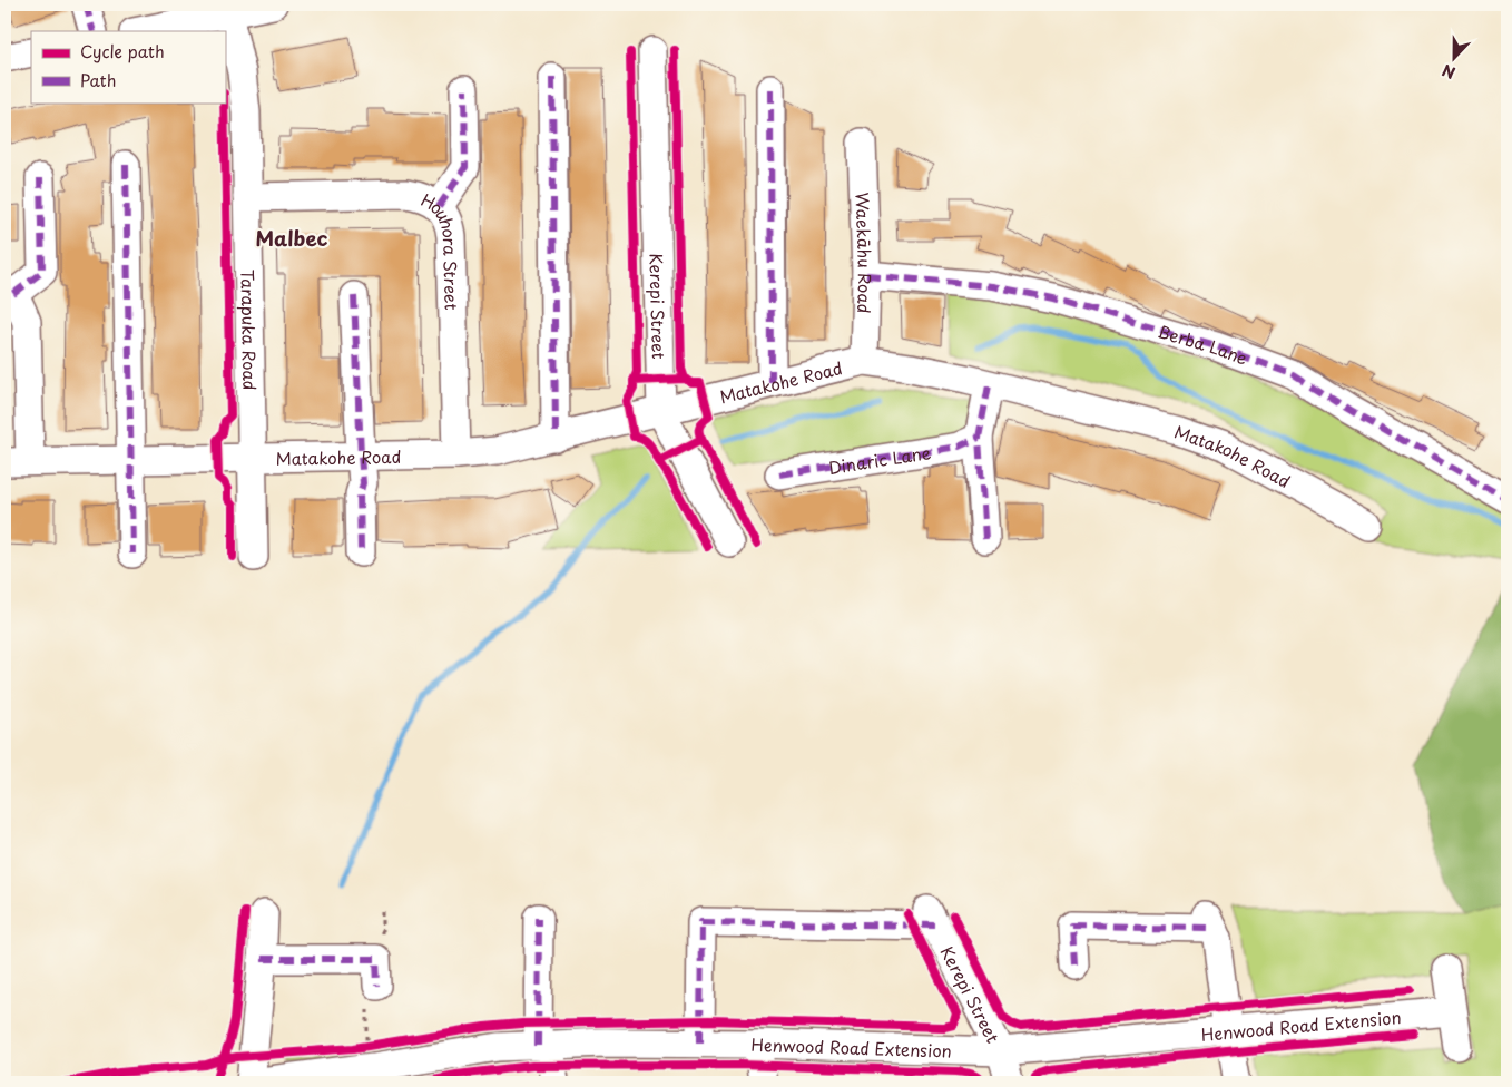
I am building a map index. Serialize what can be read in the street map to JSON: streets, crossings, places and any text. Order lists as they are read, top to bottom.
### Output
{
  "streets": {
    "street": [
      "Waekāhu Road",
      "Houhora Street",
      "Kerepi Street",
      "Tarapuka Road",
      "Berba Lane",
      "Matakohe Road",
      "Dinaric Lane",
      "Henwood Road Extension"
    ]
  },
  "crossings": [
    ["Waekāhu Road", "Berba Lane"],
    ["Waekāhu Road", "Matakohe Road"],
    ["Houhora Street", "Tarapuka Road"],
    ["Houhora Street", "Matakohe Road"],
    ["Kerepi Street", "Matakohe Road"],
    ["Kerepi Street", "Henwood Road Extension"],
    ["Tarapuka Road", "Matakohe Road"]
  ],
  "districts": ["Malbec"],
  "legend": ["Cycle path", "Path"],
  "north": "bottom"
}
